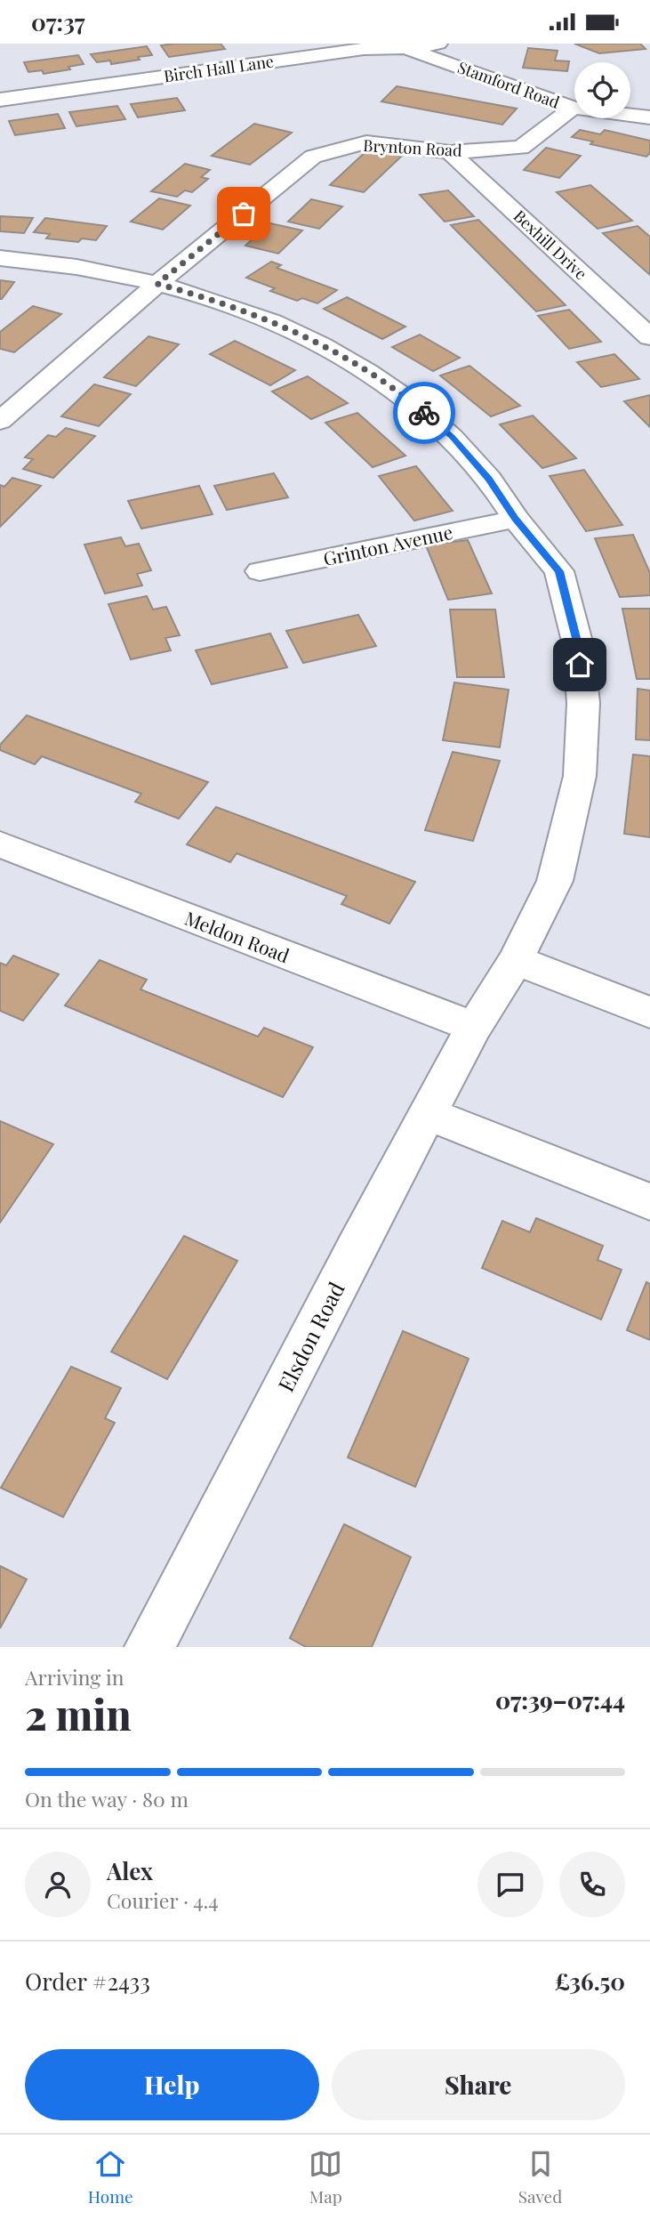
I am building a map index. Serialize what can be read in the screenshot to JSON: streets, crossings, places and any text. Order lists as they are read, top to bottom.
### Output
{
  "streets": {
    "street": [
      "Birch Hall Lane",
      "Stamford Road",
      "Brynton Road",
      "Bexhill Drive",
      "Grinton Avenue",
      "Meldon Road",
      "Elsdon Road"
    ]
  },
  "crossings": [
    ["Birch Hall Lane", "Stamford Road"],
    ["Stamford Road", "Brynton Road"],
    ["Brynton Road", "Bexhill Drive"],
    ["Brynton Road", "Elsdon Road"],
    ["Grinton Avenue", "Elsdon Road"],
    ["Meldon Road", "Elsdon Road"]
  ],
  "page": {
    "status": "07:37",
    "heading": ["2 min", "Arriving in", "07:39–07:44"],
    "panel": [
      "Alex",
      "Courier · 4.4",
      "Order #2433",
      "£36.50"
    ],
    "bar": "On the way · 80 m",
    "buttons": ["Help", "Share"],
    "tabs": ["Home", "Map", "Saved"]
  }
}
